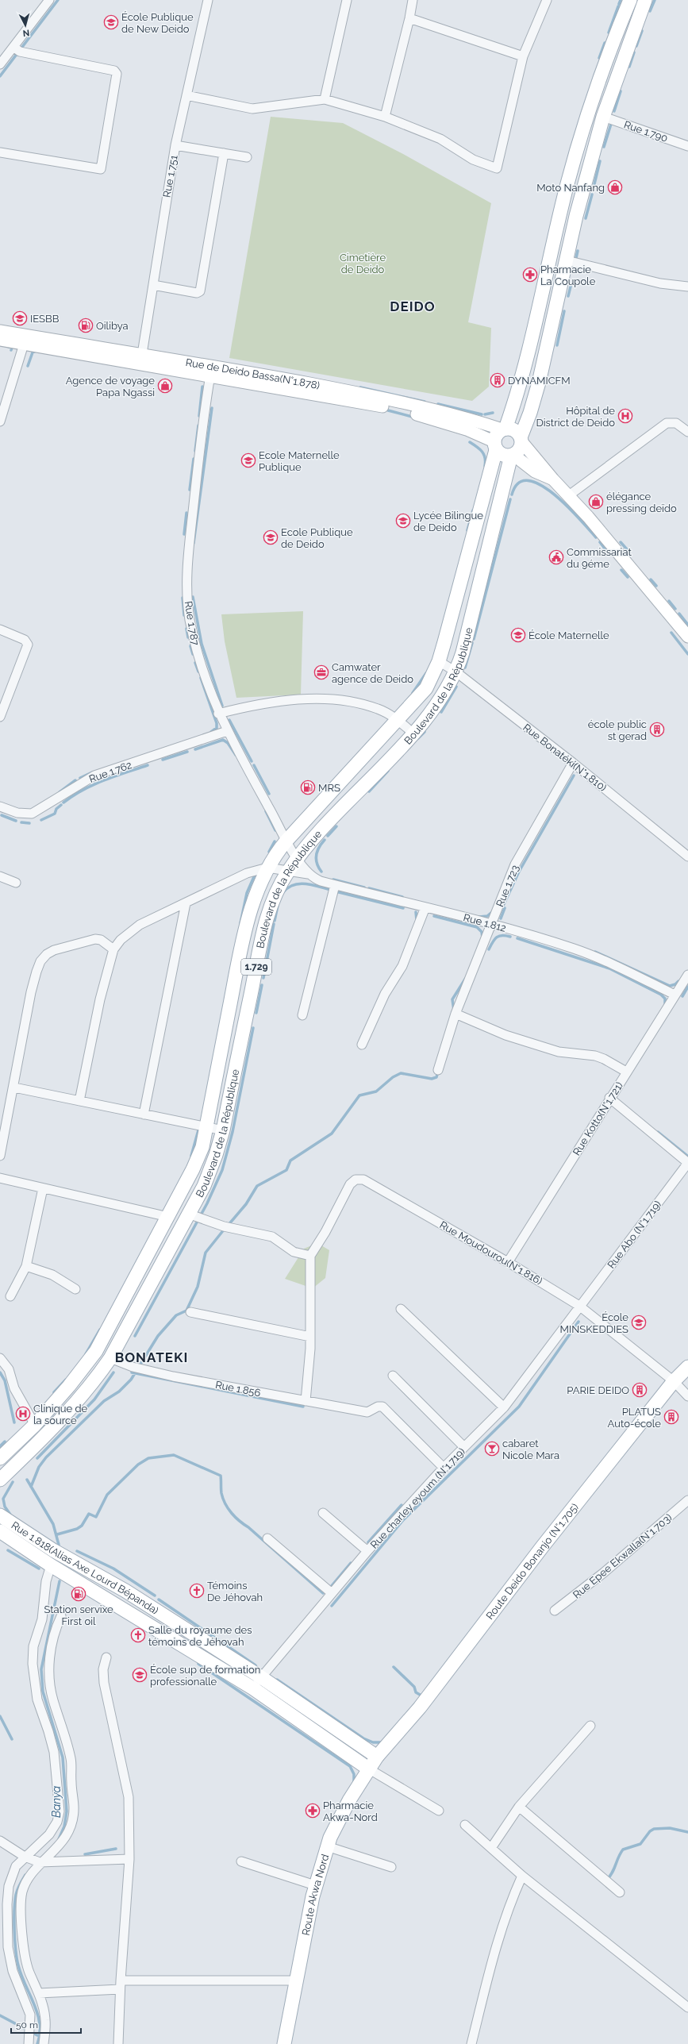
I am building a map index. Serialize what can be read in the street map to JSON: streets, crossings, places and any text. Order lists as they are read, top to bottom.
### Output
{
  "streets": {
    "main road": [
      "Rue de Deido Bassa(N°1.878)",
      "Boulevard de la République",
      "1.729",
      "Route Deido Bonanjo (N°1.705)",
      "Rue 1.818(Alias Axe Lourd Bépanda)",
      "Route Akwa Nord"
    ],
    "street": [
      "Rue 1.790",
      "Rue 1.751",
      "Rue 1.787",
      "Rue Bonatéki(N°1.810)",
      "Rue 1.762",
      "Rue 1.723",
      "Rue 1.812",
      "Rue Kotto(N°1.721)",
      "Rue Abo (N°1.719)",
      "Rue Moudourou(N°1.816)",
      "Rue 1.856",
      "Rue charley eyoum (N°1.719)",
      "Rue Epee Ekwalla(N°1.703)"
    ]
  },
  "crossings": [
    ["Rue 1.751", "Rue de Deido Bassa(N°1.878)"],
    ["Rue de Deido Bassa(N°1.878)", "Rue 1.787"],
    ["Rue de Deido Bassa(N°1.878)", "Boulevard de la République"],
    ["Rue 1.787", "Boulevard de la République"],
    ["Rue 1.787", "Rue 1.762"],
    ["Rue 1.787", "Rue 1.812"],
    ["Boulevard de la République", "Rue Bonatéki(N°1.810)"],
    ["Boulevard de la République", "Rue 1.812"],
    ["Boulevard de la République", "Rue 1.856"],
    ["Rue Bonatéki(N°1.810)", "Rue 1.723"],
    ["Rue 1.723", "Rue 1.812"],
    ["Rue 1.812", "Rue Kotto(N°1.721)"],
    ["Rue Kotto(N°1.721)", "Rue Moudourou(N°1.816)"],
    ["Rue Abo (N°1.719)", "Rue Moudourou(N°1.816)"],
    ["Rue Abo (N°1.719)", "Rue charley eyoum (N°1.719)"],
    ["Rue Moudourou(N°1.816)", "Rue charley eyoum (N°1.719)"],
    ["Rue Moudourou(N°1.816)", "Route Deido Bonanjo (N°1.705)"],
    ["Rue 1.856", "Rue charley eyoum (N°1.719)"],
    ["Rue charley eyoum (N°1.719)", "Rue 1.818(Alias Axe Lourd Bépanda)"],
    ["Route Deido Bonanjo (N°1.705)", "Rue 1.818(Alias Axe Lourd Bépanda)"],
    ["Route Deido Bonanjo (N°1.705)", "Route Akwa Nord"],
    ["Rue 1.818(Alias Axe Lourd Bépanda)", "Route Akwa Nord"]
  ],
  "districts": ["DEIDO", "BONATEKI"],
  "water": ["Banya"],
  "parks": ["Cimetière de Deido"],
  "places": {
    "school or university": [
      "École Publique de New Deido",
      "IESBB",
      "Ecole Maternelle Publique",
      "Lycée Bilingue de Deido",
      "Ecole Publique de Deido",
      "École Maternelle",
      "École MINSKEDDIES",
      "École sup de formation professionalle"
    ],
    "shop": ["Moto Nanfang", "Agence de voyage Papa Ngassi", "élégance pressing deïdo"],
    "pharmacy": ["Pharmacie La Coupole", "Pharmacie Akwa-Nord"],
    "fuel station": ["Oilibya", "MRS", "Station servixe First oil"],
    "building": [
      "DYNAMICFM",
      "école public st gerad",
      "PARIE DEIDO",
      "PLATUS Auto-école"
    ],
    "hospital": ["Hôpital de District de Deido", "Clinique de la source"],
    "public building": ["Commissariat du 9éme"],
    "office": ["Camwater agence de Deido"],
    "bar": ["cabaret Nicole Mara"],
    "church": ["Témoins De Jéhovah", "Salle du royaume des témoins de Jéhovah"]
  },
  "scale_bar": "50 m",
  "north": "bottom"
}
